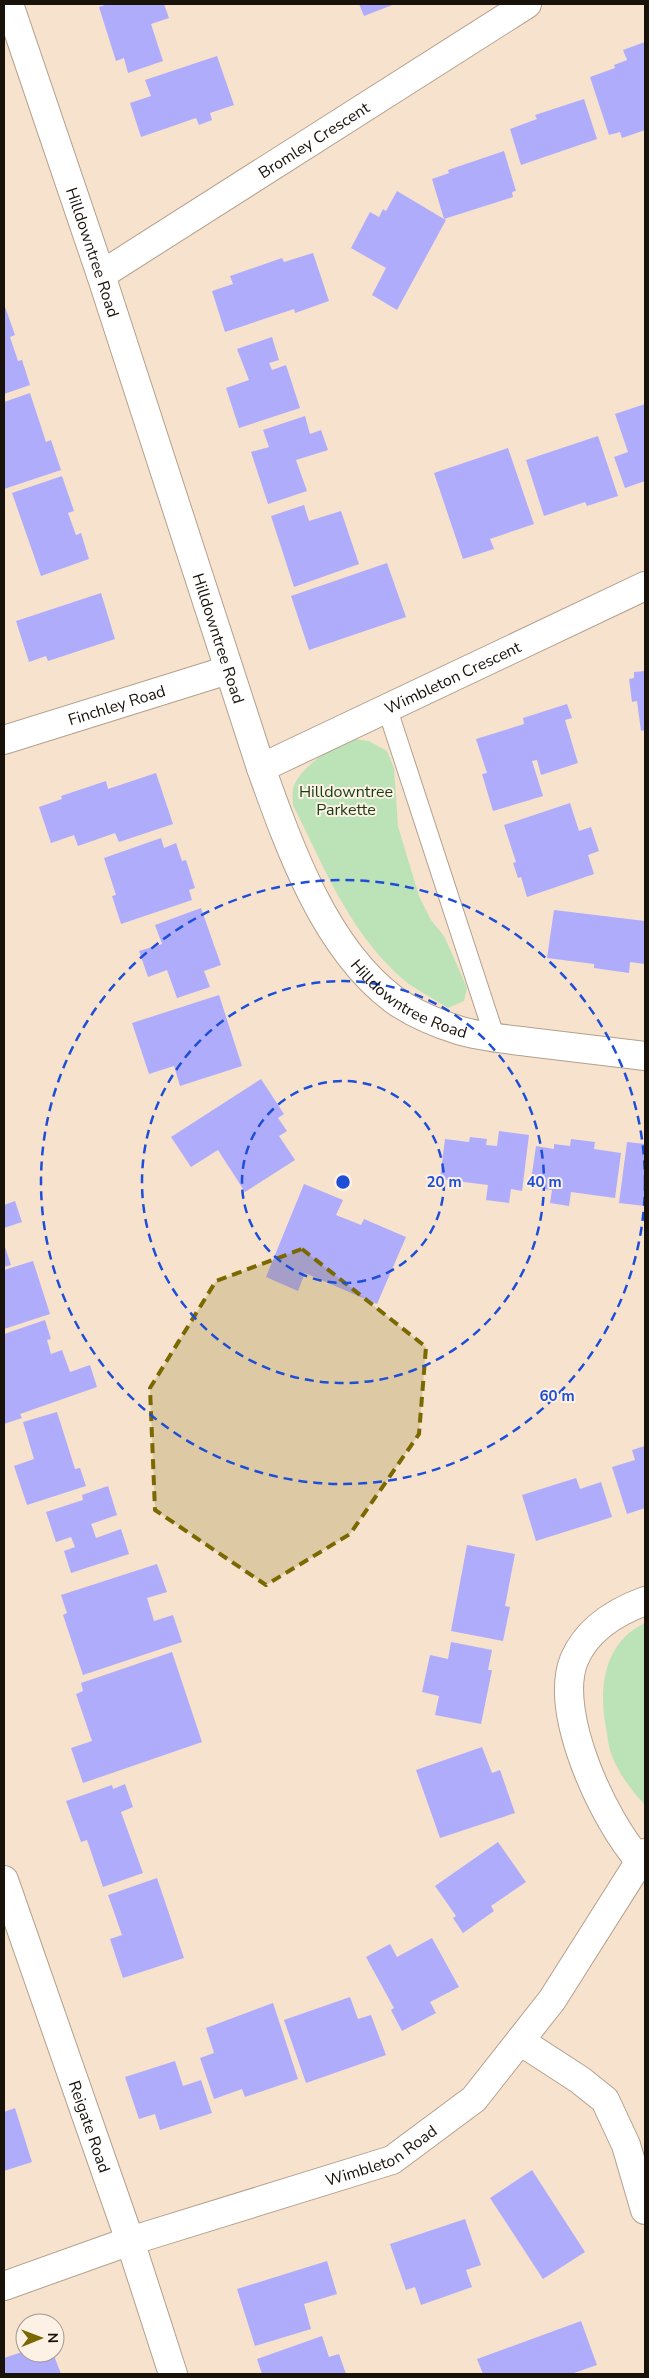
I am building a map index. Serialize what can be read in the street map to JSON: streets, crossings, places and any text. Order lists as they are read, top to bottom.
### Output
{
  "streets": {
    "street": [
      "Bromley Crescent",
      "Hilldowntree Road",
      "Wimbleton Crescent",
      "Finchley Road",
      "Reigate Road",
      "Wimbleton Road"
    ]
  },
  "crossings": [
    ["Bromley Crescent", "Hilldowntree Road"],
    ["Hilldowntree Road", "Wimbleton Crescent"],
    ["Hilldowntree Road", "Finchley Road"],
    ["Reigate Road", "Wimbleton Road"]
  ],
  "parks": ["Hilldowntree Parkette"],
  "north": "right",
  "rings": ["20 m", "40 m", "60 m"]
}
